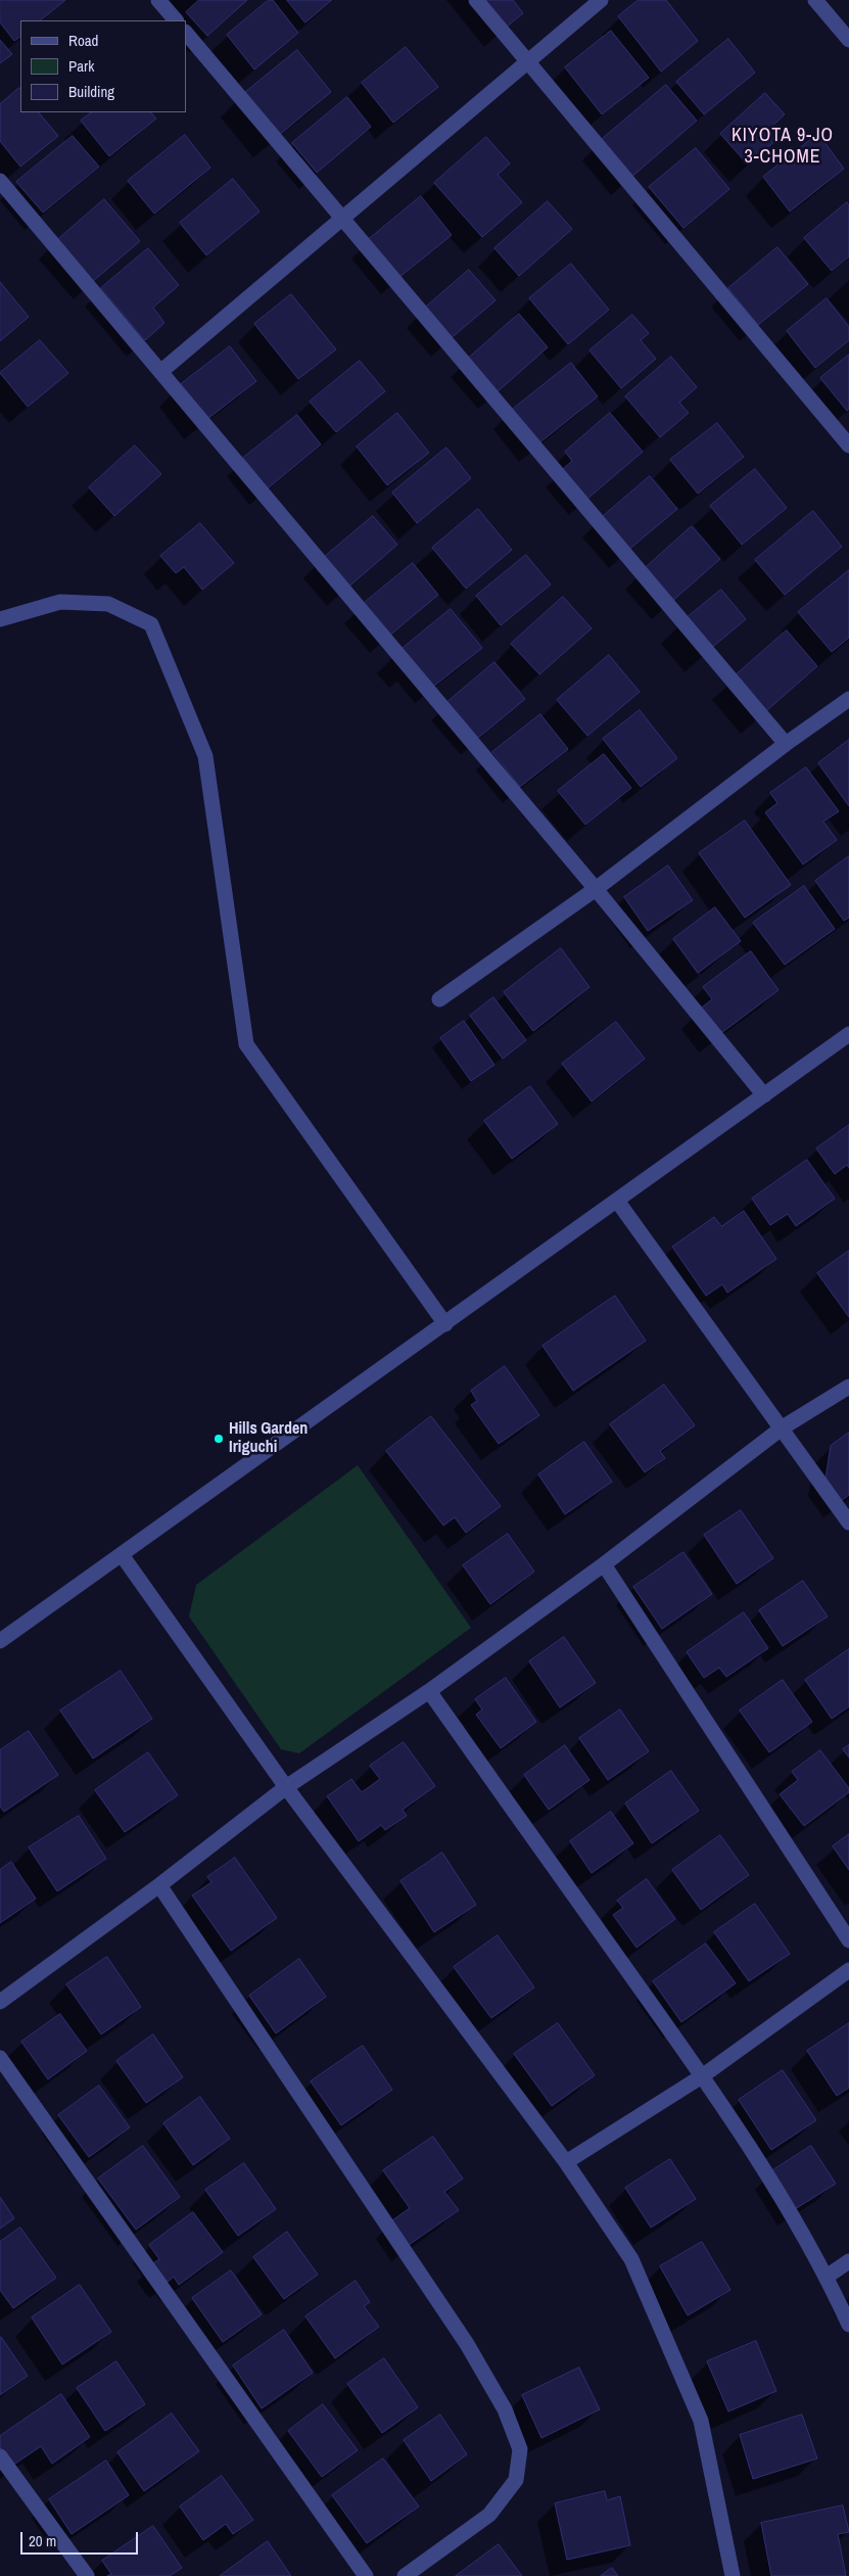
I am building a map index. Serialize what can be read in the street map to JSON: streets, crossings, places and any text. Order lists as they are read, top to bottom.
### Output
{
  "districts": ["KIYOTA 9-JO 3-CHOME"],
  "places": ["Hills Garden Iriguchi"],
  "legend": ["Road", "Park", "Building"],
  "scale_bar": "20 m"
}
